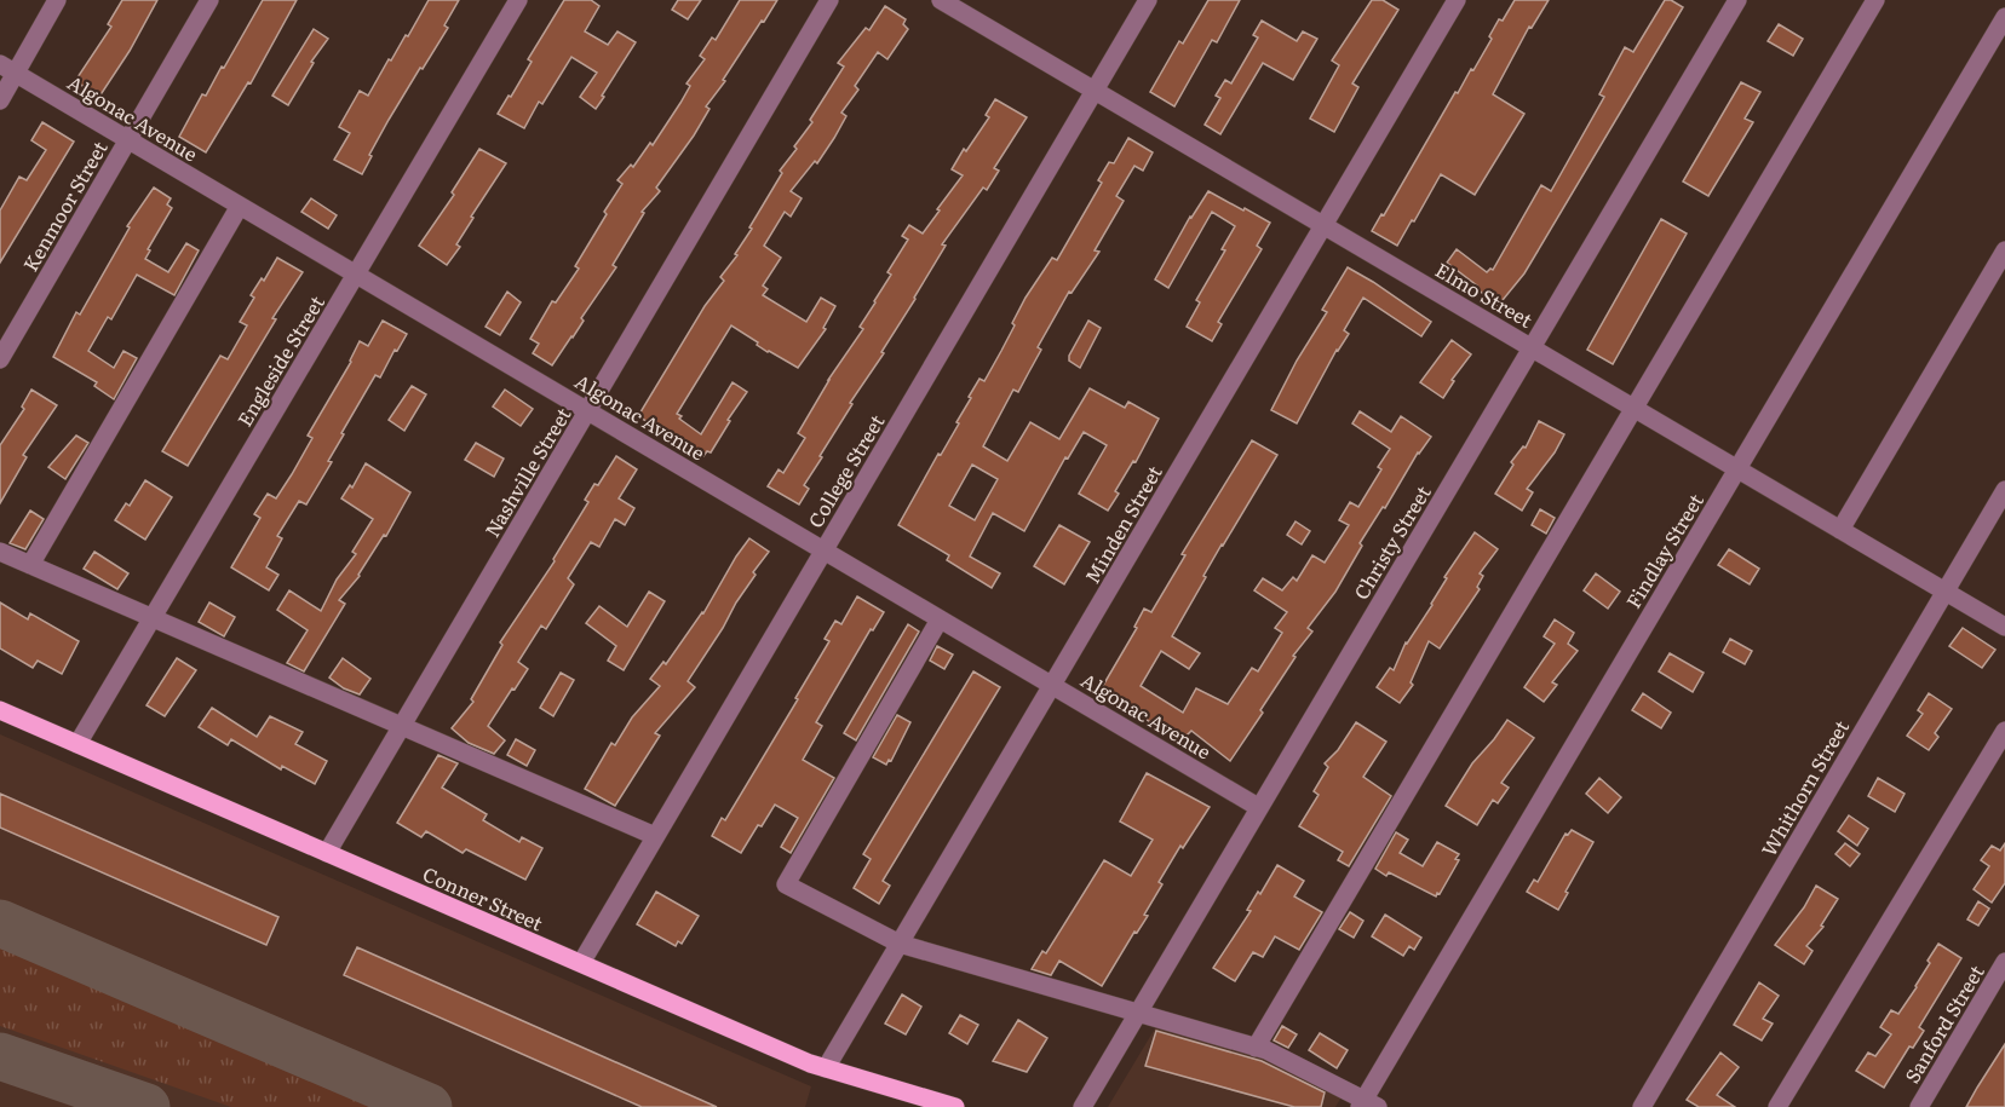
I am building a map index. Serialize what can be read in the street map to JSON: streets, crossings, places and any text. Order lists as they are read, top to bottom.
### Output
{
  "streets": {
    "main road": ["Conner Street"],
    "street": [
      "Algonac Avenue",
      "Kenmoor Street",
      "Elmo Street",
      "Engleside Street",
      "College Street",
      "Nashville Street",
      "Minden Street",
      "Christy Street",
      "Findlay Street",
      "Whithorn Street",
      "Sanford Street"
    ]
  },
  "crossings": [
    ["Algonac Avenue", "Kenmoor Street"],
    ["Algonac Avenue", "Engleside Street"],
    ["Algonac Avenue", "College Street"],
    ["Algonac Avenue", "Nashville Street"],
    ["Algonac Avenue", "Minden Street"],
    ["Algonac Avenue", "Christy Street"],
    ["Elmo Street", "College Street"],
    ["Elmo Street", "Minden Street"],
    ["Elmo Street", "Christy Street"],
    ["Elmo Street", "Findlay Street"],
    ["Elmo Street", "Whithorn Street"],
    ["Engleside Street", "Conner Street"],
    ["College Street", "Conner Street"],
    ["Nashville Street", "Conner Street"],
    ["Minden Street", "Conner Street"]
  ]
}
